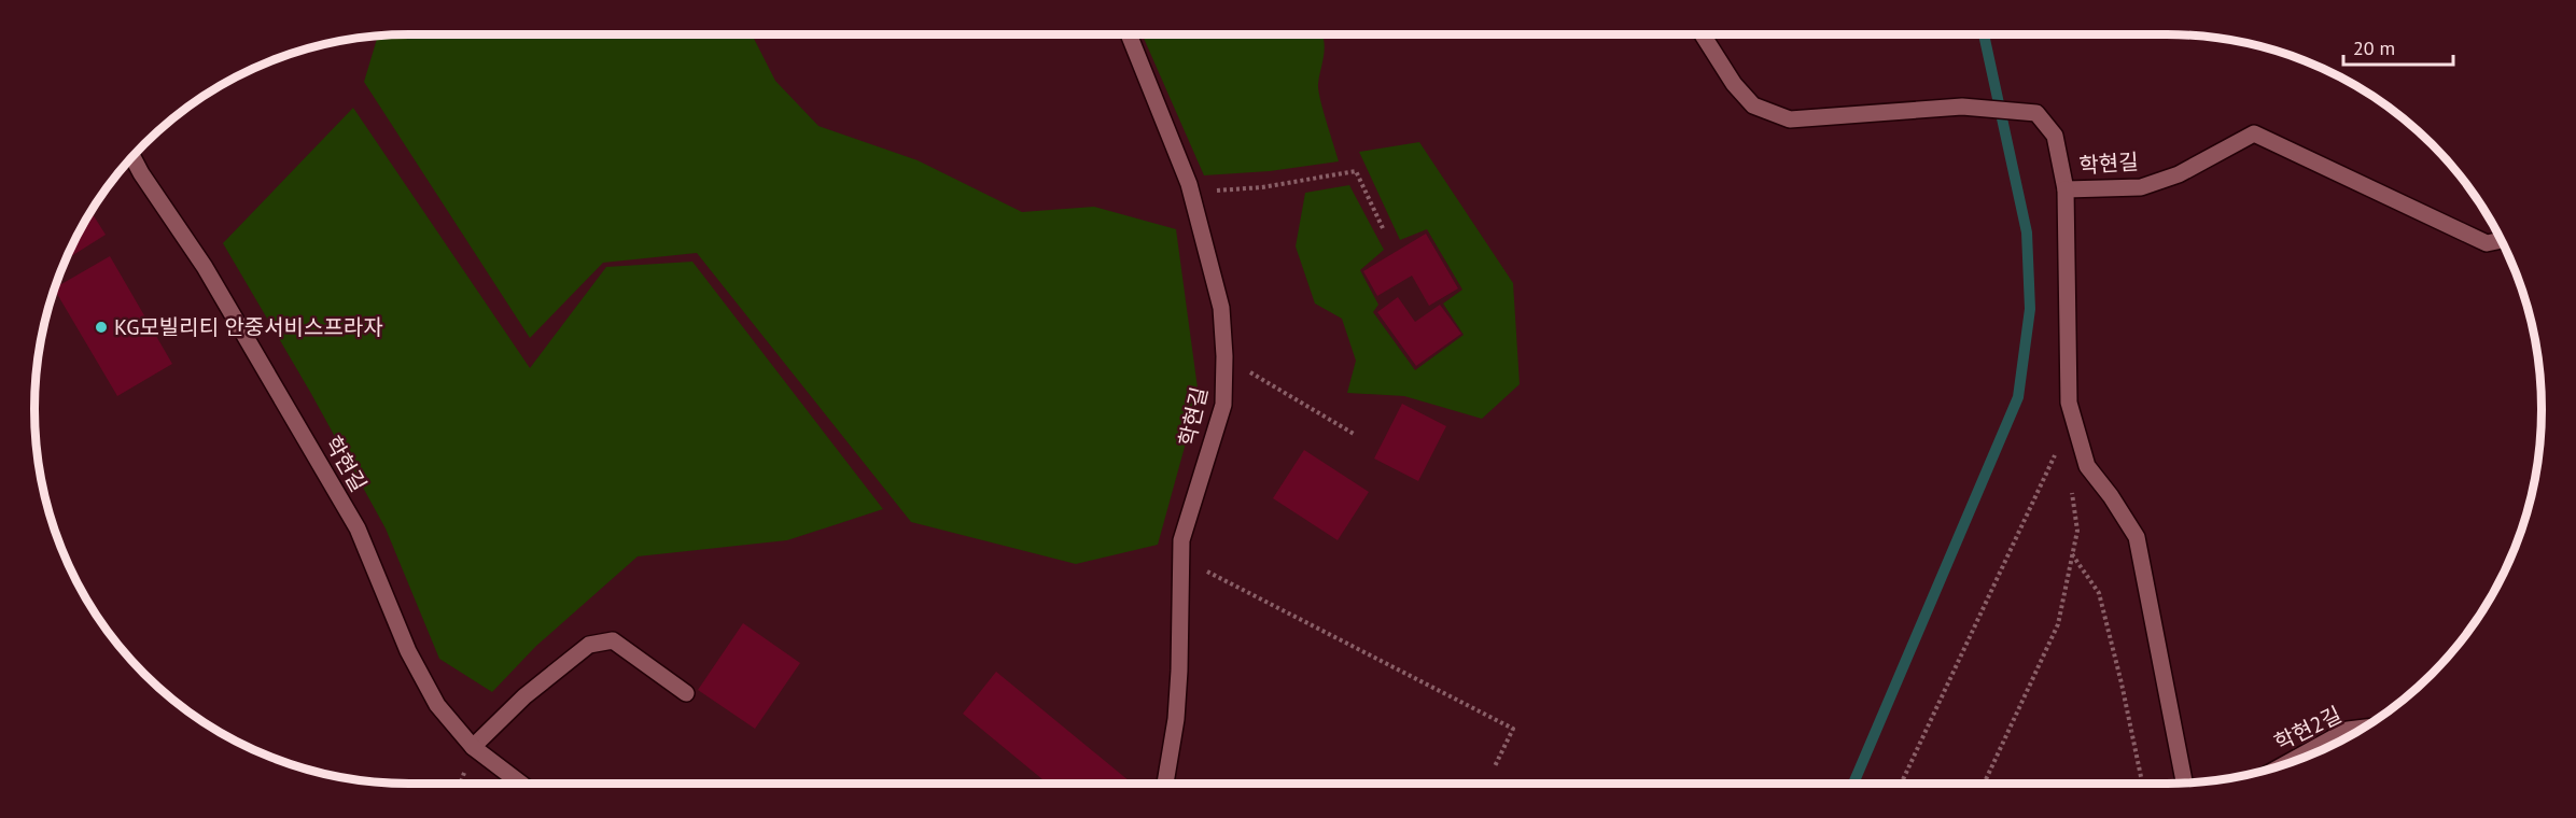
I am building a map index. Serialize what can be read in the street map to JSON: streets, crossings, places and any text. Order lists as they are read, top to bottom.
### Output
{
  "streets": {
    "street": ["학현길", "학현2길"]
  },
  "places": ["KG모빌리티 안중서비스프라자"],
  "scale_bar": "20 m"
}
